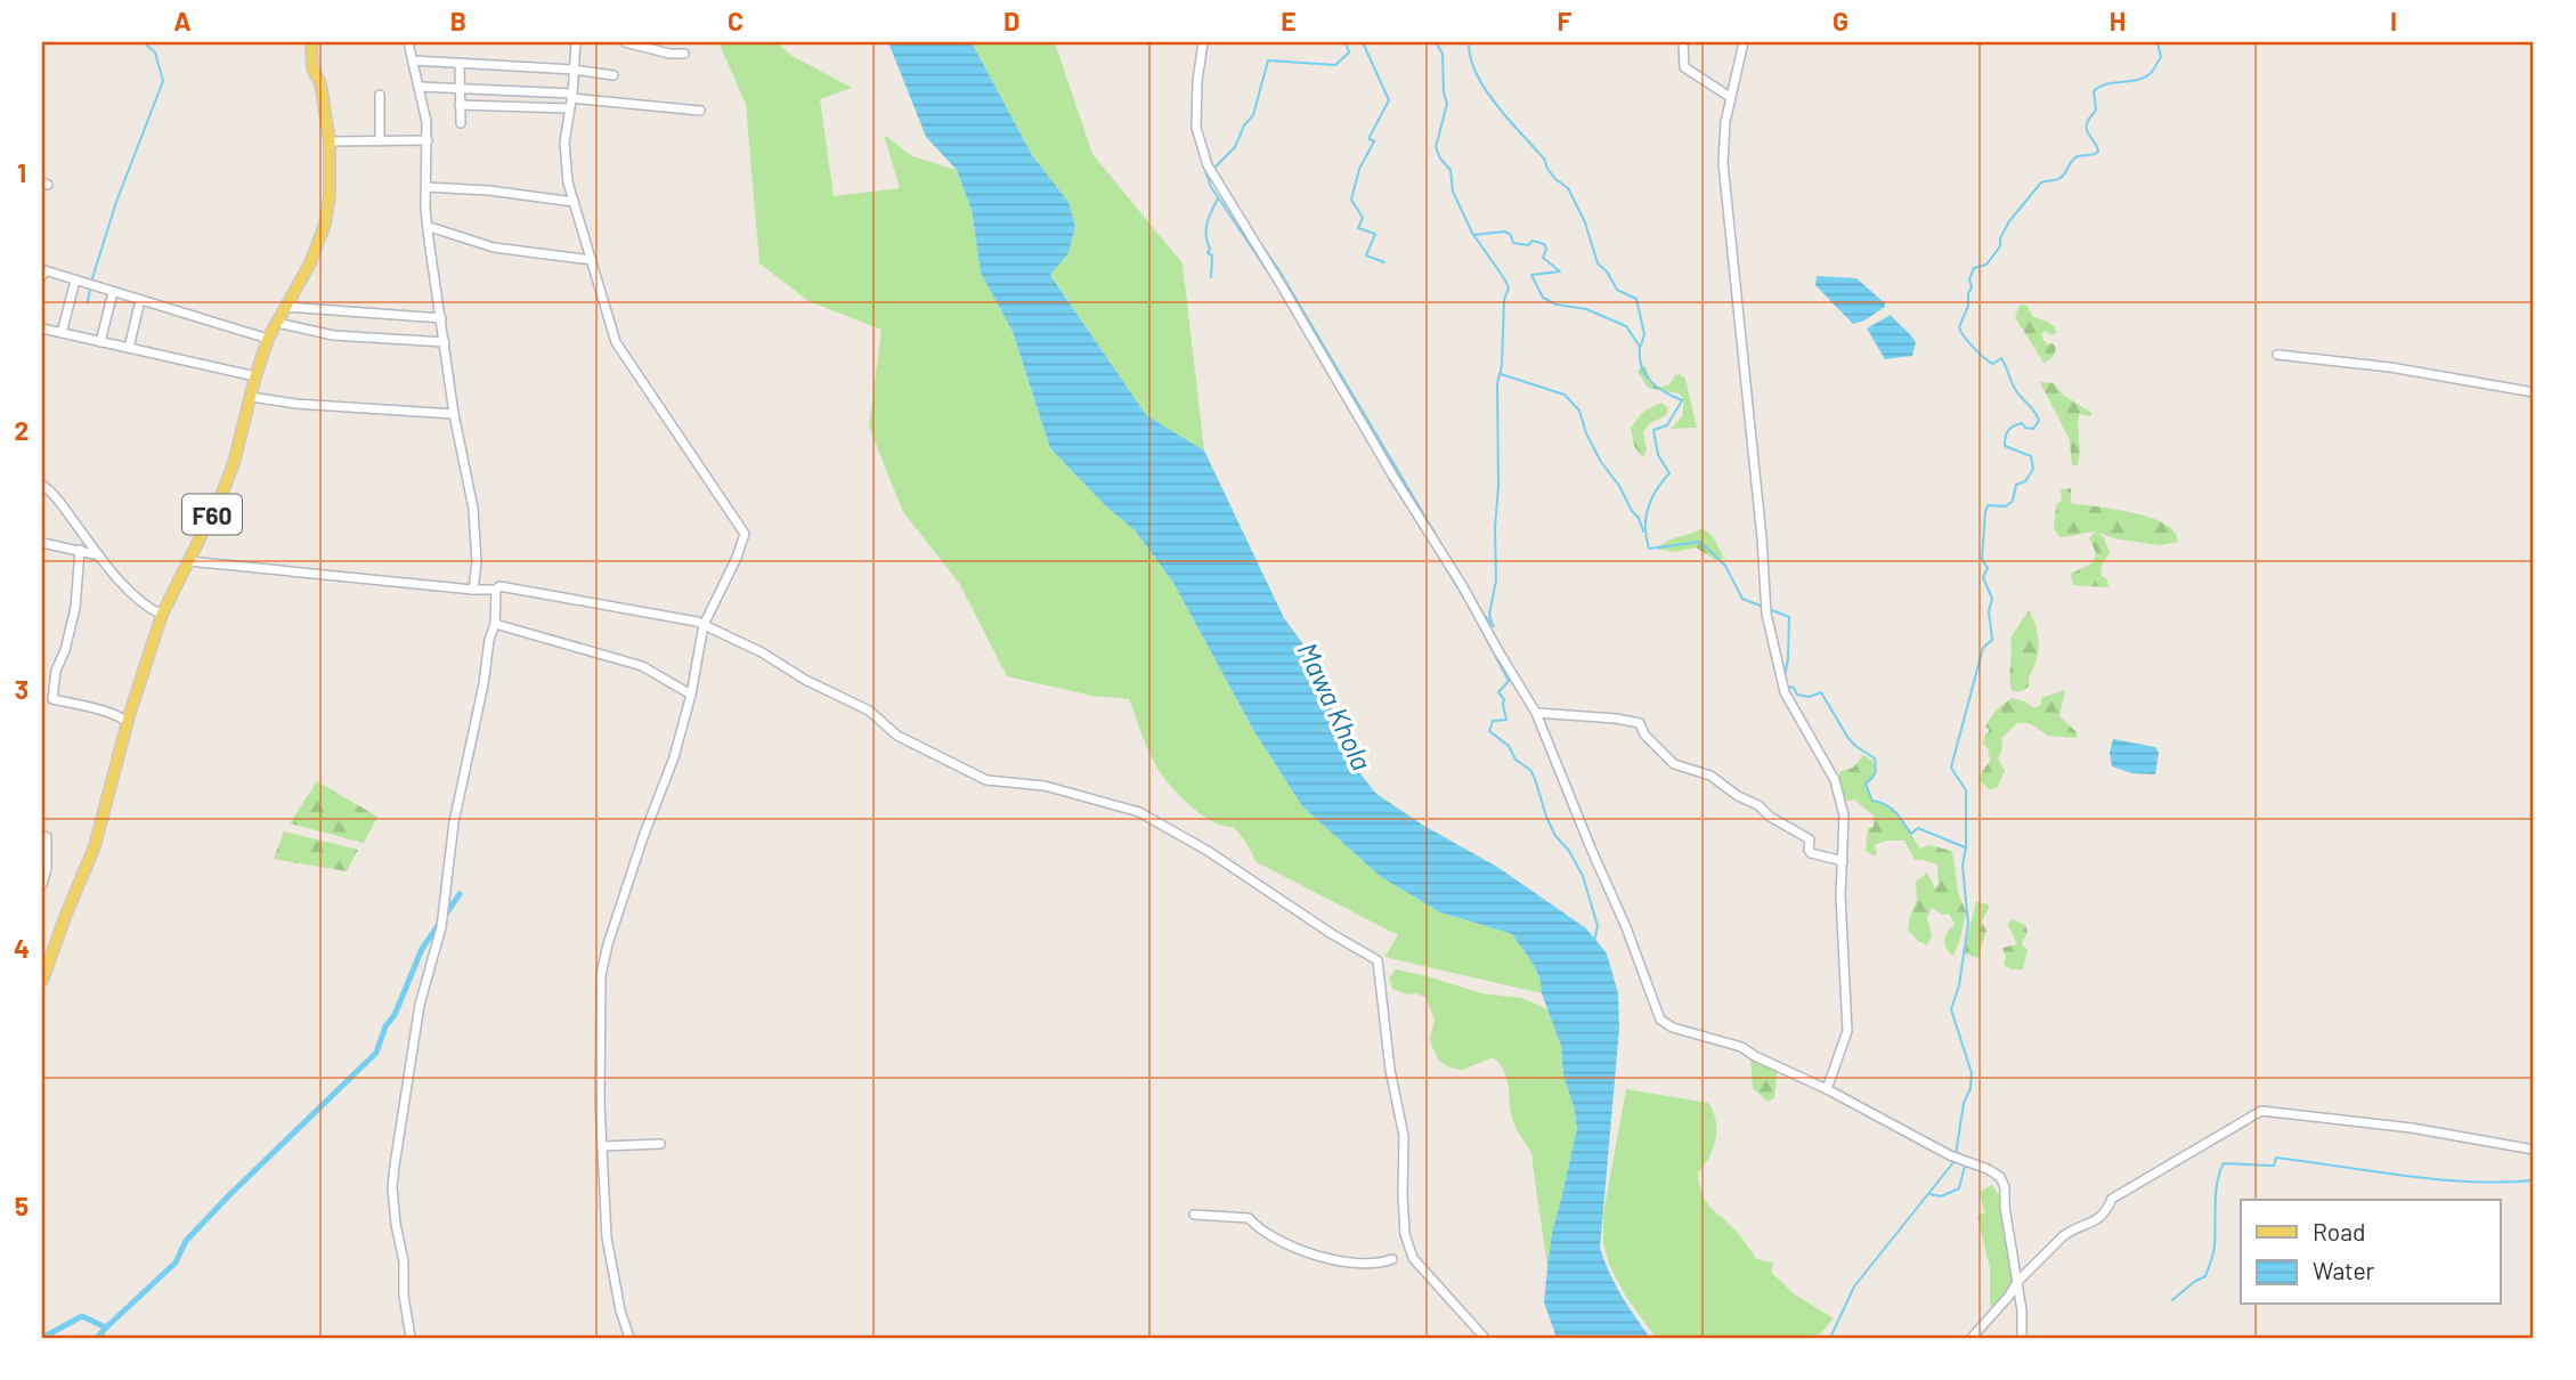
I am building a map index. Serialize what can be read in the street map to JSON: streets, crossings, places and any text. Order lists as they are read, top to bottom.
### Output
{
  "streets": {
    "main road": ["F60"]
  },
  "water": ["Mawa Khola"],
  "legend": ["Road", "Water"],
  "grid": {
    "columns": [
      "A",
      "B",
      "C",
      "D",
      "E",
      "F",
      "G",
      "H",
      "I"
    ],
    "rows": [
      "1",
      "2",
      "3",
      "4",
      "5"
    ]
  }
}
